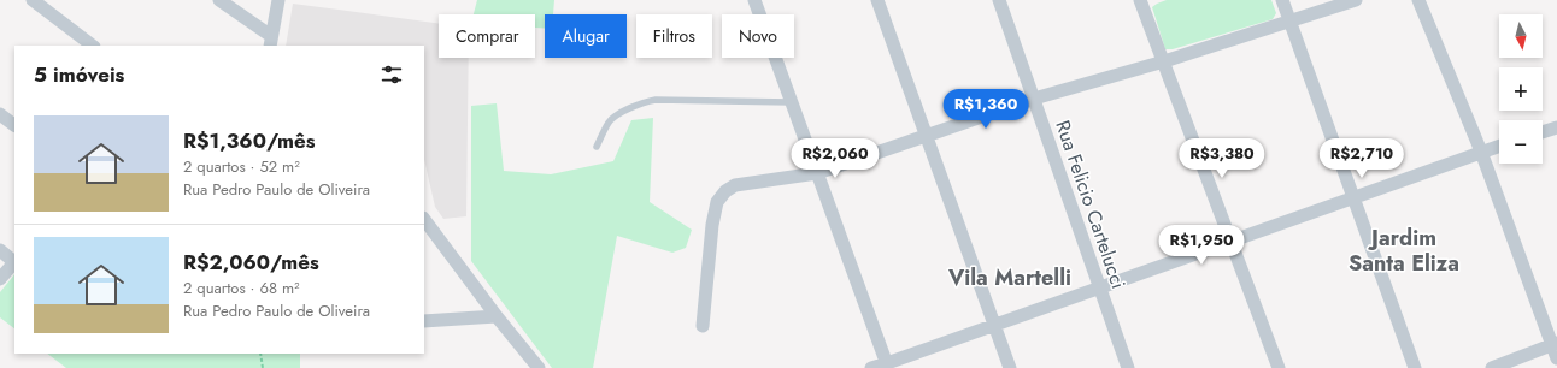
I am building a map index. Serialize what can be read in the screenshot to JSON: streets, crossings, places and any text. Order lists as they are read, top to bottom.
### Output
{
  "streets": {
    "street": ["Rua Felicio Cartelucci"]
  },
  "districts": ["Jardim Santa Eliza", "Vila Martelli"],
  "north": "bottom",
  "page": {
    "map_buttons": ["+", "−"],
    "chip": [
      "Comprar",
      "Alugar",
      "Filtros",
      "Novo"
    ],
    "heading": "5 imóveis",
    "price": [
      "R$1,360",
      "R$2,060",
      "R$3,380",
      "R$2,710",
      "R$1,950"
    ],
    "list": [
      {
        "name": "R$1,360/mês",
        "note": "2 quartos · 52 m² · Rua Pedro Paulo de Oliveira"
      },
      {
        "name": "R$2,060/mês",
        "note": "2 quartos · 68 m² · Rua Pedro Paulo de Oliveira"
      }
    ]
  }
}
